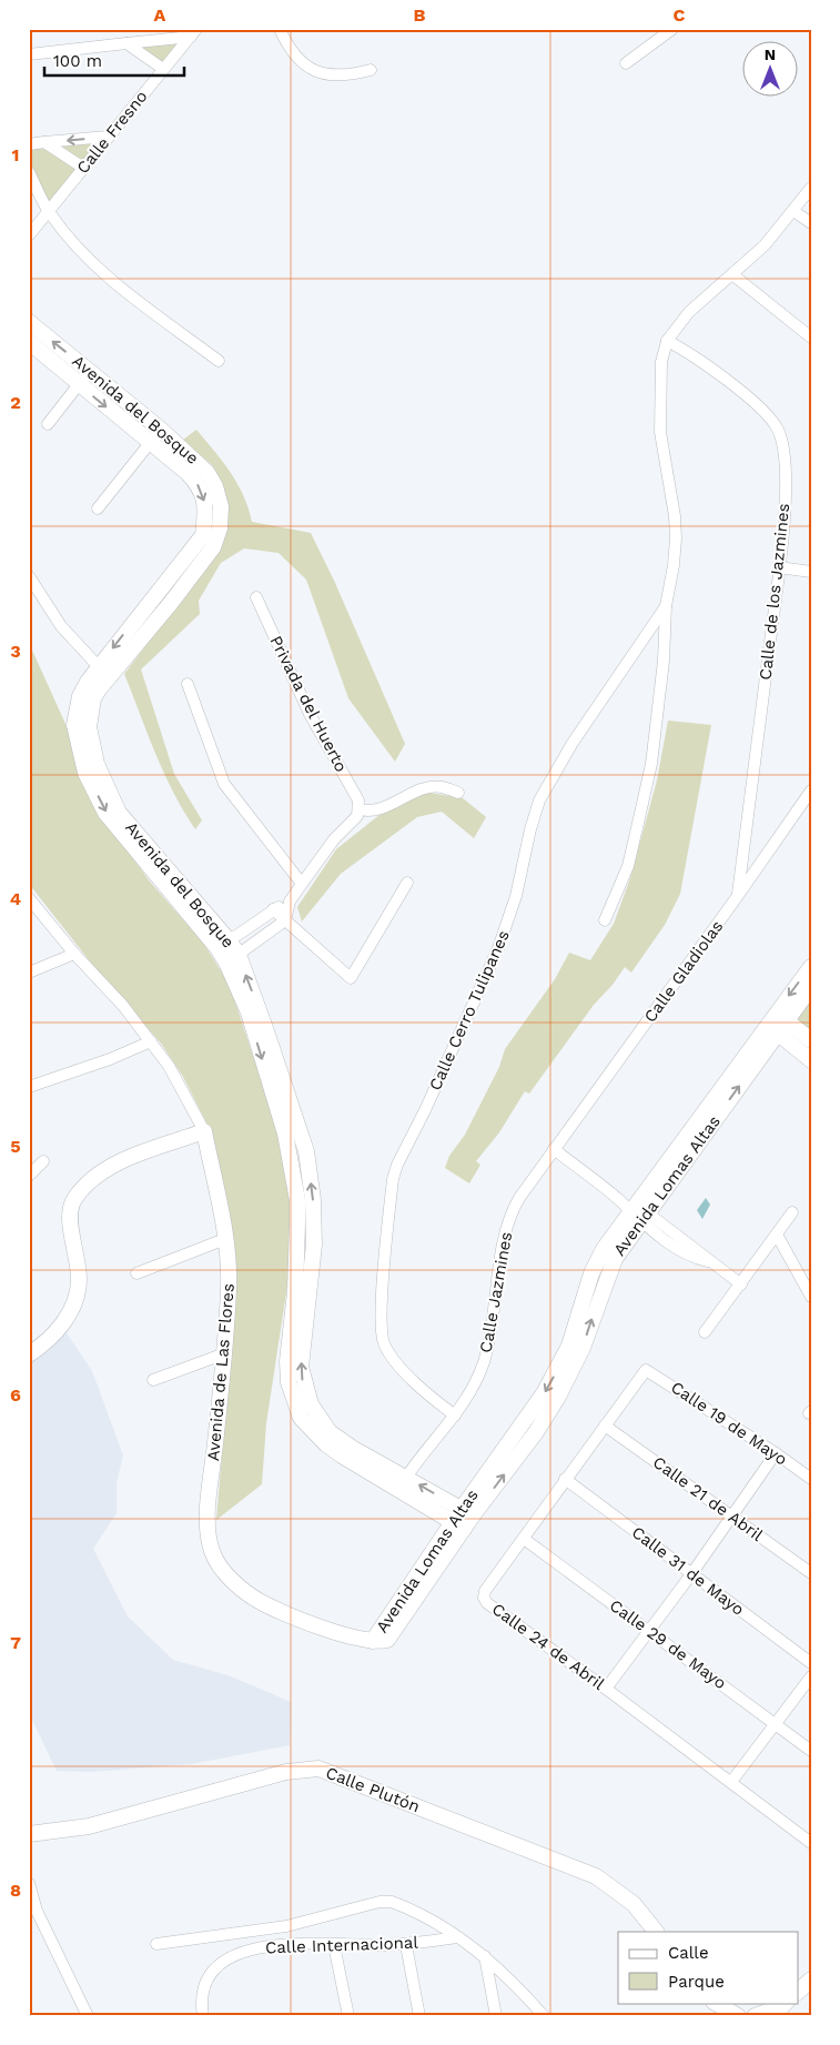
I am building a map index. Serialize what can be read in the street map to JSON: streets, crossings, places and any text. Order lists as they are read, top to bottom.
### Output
{
  "streets": {
    "street": [
      "Calle Fresno",
      "Avenida del Bosque",
      "Calle de los Jazmines",
      "Privada del Huerto",
      "Calle Gladiolas",
      "Calle Cerro Tulipanes",
      "Avenida Lomas Altas",
      "Calle Jazmines",
      "Avenida de Las Flores",
      "Calle 19 de Mayo",
      "Calle 21 de Abril",
      "Calle 31 de Mayo",
      "Calle 29 de Mayo",
      "Calle 24 de Abril",
      "Calle Plutón",
      "Calle Internacional"
    ]
  },
  "crossings": [
    ["Avenida del Bosque", "Avenida Lomas Altas"],
    ["Avenida del Bosque", "Calle Jazmines"],
    ["Calle de los Jazmines", "Calle Gladiolas"],
    ["Calle Gladiolas", "Calle Jazmines"],
    ["Calle Cerro Tulipanes", "Calle Jazmines"],
    ["Avenida Lomas Altas", "Avenida de Las Flores"],
    ["Calle 19 de Mayo", "Calle 24 de Abril"],
    ["Calle 21 de Abril", "Calle 24 de Abril"],
    ["Calle 31 de Mayo", "Calle 24 de Abril"],
    ["Calle 29 de Mayo", "Calle 24 de Abril"]
  ],
  "legend": ["Calle", "Parque"],
  "scale_bar": "100 m",
  "north": "top",
  "grid": {
    "columns": ["A", "B", "C"],
    "rows": [
      "1",
      "2",
      "3",
      "4",
      "5",
      "6",
      "7",
      "8"
    ]
  }
}
